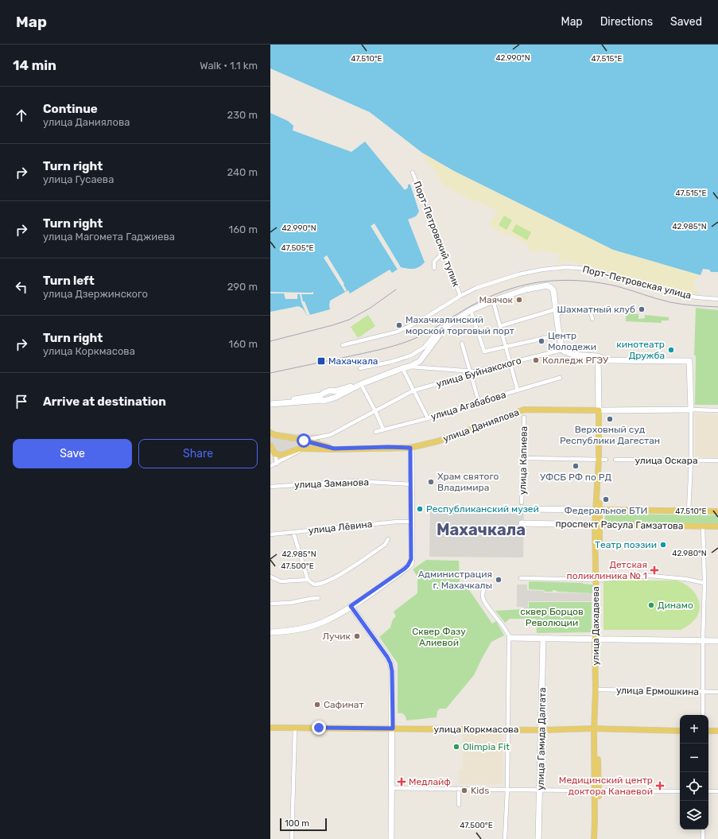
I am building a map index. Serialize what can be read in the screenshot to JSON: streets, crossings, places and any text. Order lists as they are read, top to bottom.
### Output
{
  "streets": {
    "main road": [
      "улица Даниялова",
      "проспект Расула Гамзатова",
      "улица Дахадаева",
      "улица Коркмасова"
    ],
    "street": [
      "Порт-Петровский тупик",
      "Порт-Петровская улица",
      "улица Буйнакского",
      "улица Агабабова",
      "улица Капиева",
      "улица Оскара",
      "улица Заманова",
      "улица Лёвина",
      "улица Ермошкина",
      "улица Гамида Далгата"
    ]
  },
  "crossings": [
    ["Порт-Петровский тупик", "Порт-Петровская улица"],
    ["улица Буйнакского", "улица Даниялова"],
    ["улица Даниялова", "улица Дахадаева"],
    ["проспект Расула Гамзатова", "улица Дахадаева"],
    ["улица Дахадаева", "улица Ермошкина"],
    ["улица Дахадаева", "улица Коркмасова"],
    ["улица Коркмасова", "улица Гамида Далгата"]
  ],
  "districts": ["Махачкала"],
  "parks": ["сквер Борцов Революции", "Сквер Фазу Алиевой"],
  "places": {
    "other": [
      "Маячок",
      "Шахматный клуб",
      "Махачкалинский морской торговый порт",
      "Центр Молодежи",
      "кинотеатр Дружба",
      "Колледж РГЭУ",
      "Верховный суд Республики Дагестан",
      "УФСБ РФ по РД",
      "Храм святого Владимира",
      "Федеральное БТИ",
      "Республиканский музей",
      "Театр поэзии",
      "Администрация г. Махачкалы",
      "Динамо",
      "Лучик",
      "Сафинат",
      "Olimpia Fit",
      "Kids"
    ],
    "transit": ["Махачкала"],
    "health": ["Детская поликлиника № 1", "Медлайф", "Медицинский центр доктора Канаевой"]
  },
  "scale_bar": "100 m",
  "page": {
    "header": "Map",
    "nav": ["Map", "Directions", "Saved"],
    "heading": ["14 min", "Walk · 1.1 km"],
    "list": [
      ["Continue", "улица Даниялова", "230 m"],
      ["Turn right", "улица Гусаева", "240 m"],
      ["Turn right", "улица Магомета Гаджиева", "160 m"],
      ["Turn left", "улица Дзержинского", "290 m"],
      ["Turn right", "улица Коркмасова", "160 m"],
      "Arrive at destination"
    ],
    "buttons": ["Save", "Share"],
    "map_buttons": ["+", "−"],
    "scale": "100 m"
  },
  "coordinates": [
    "42.990°N",
    "47.510°E",
    "47.515°E",
    "42.985°N",
    "47.505°E",
    "42.980°N",
    "47.500°E"
  ]
}
